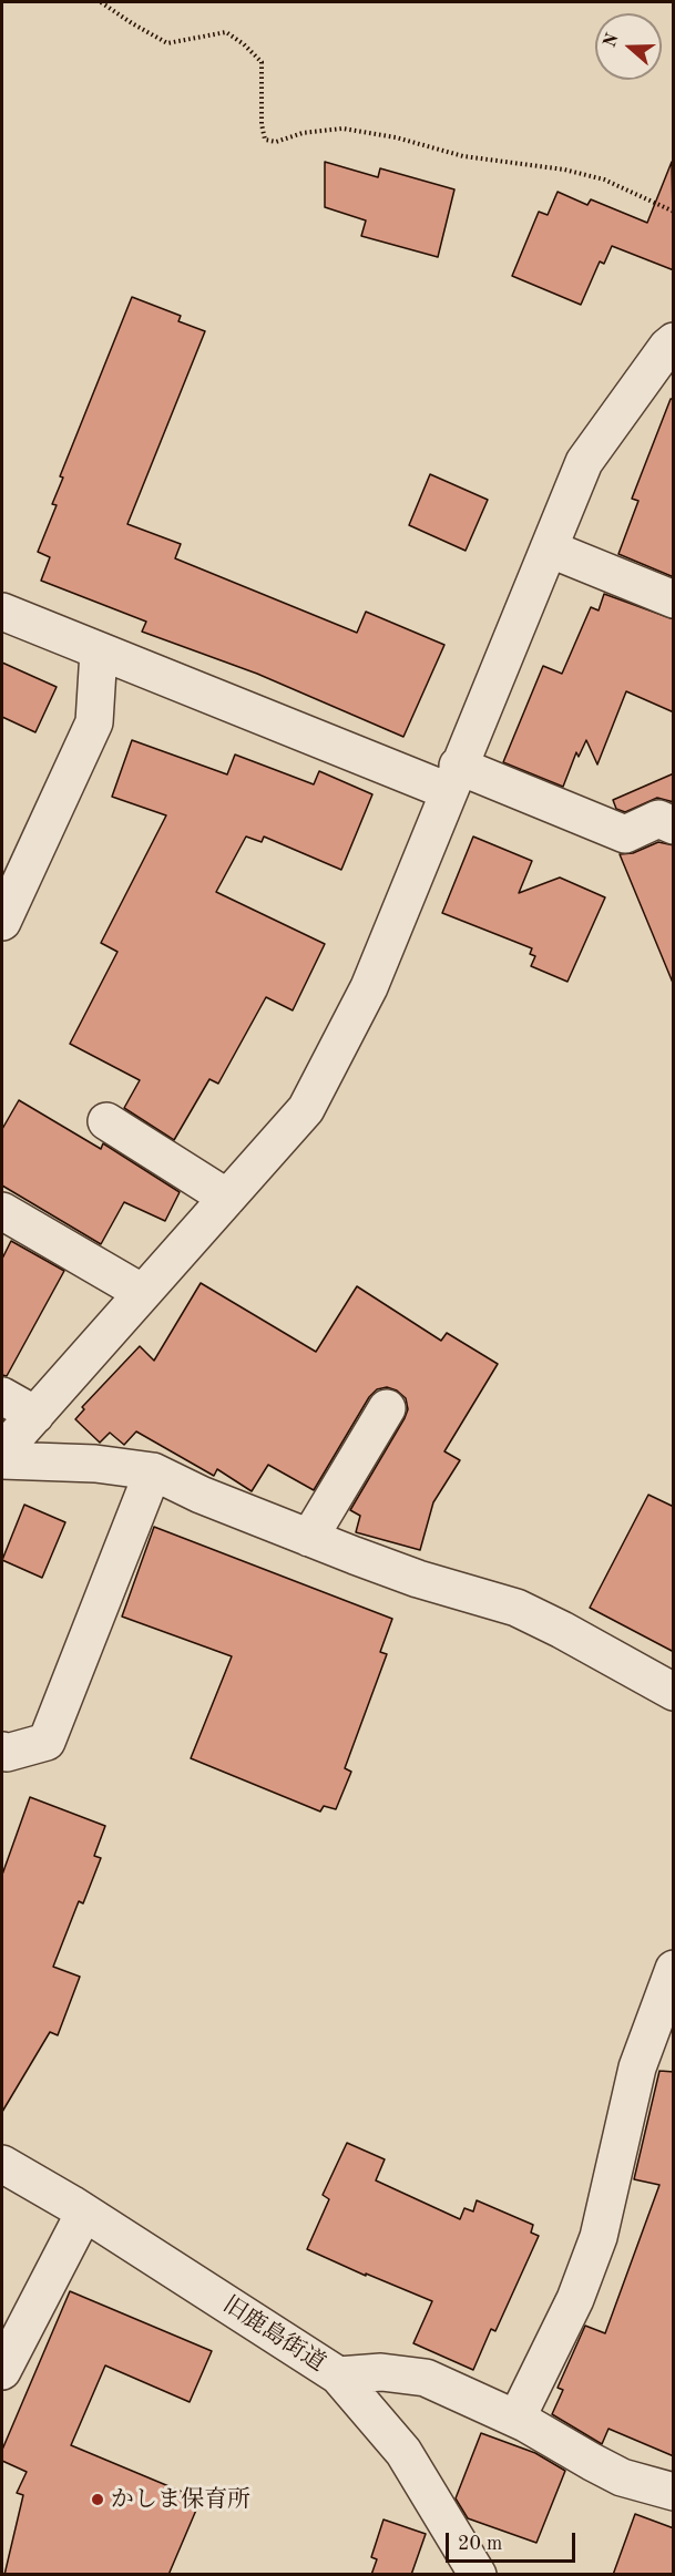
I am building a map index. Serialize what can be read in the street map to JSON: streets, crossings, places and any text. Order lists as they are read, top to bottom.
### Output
{
  "streets": {
    "street": ["旧鹿島街道"]
  },
  "places": ["かしま保育所"],
  "scale_bar": "20 m",
  "north": "left"
}
